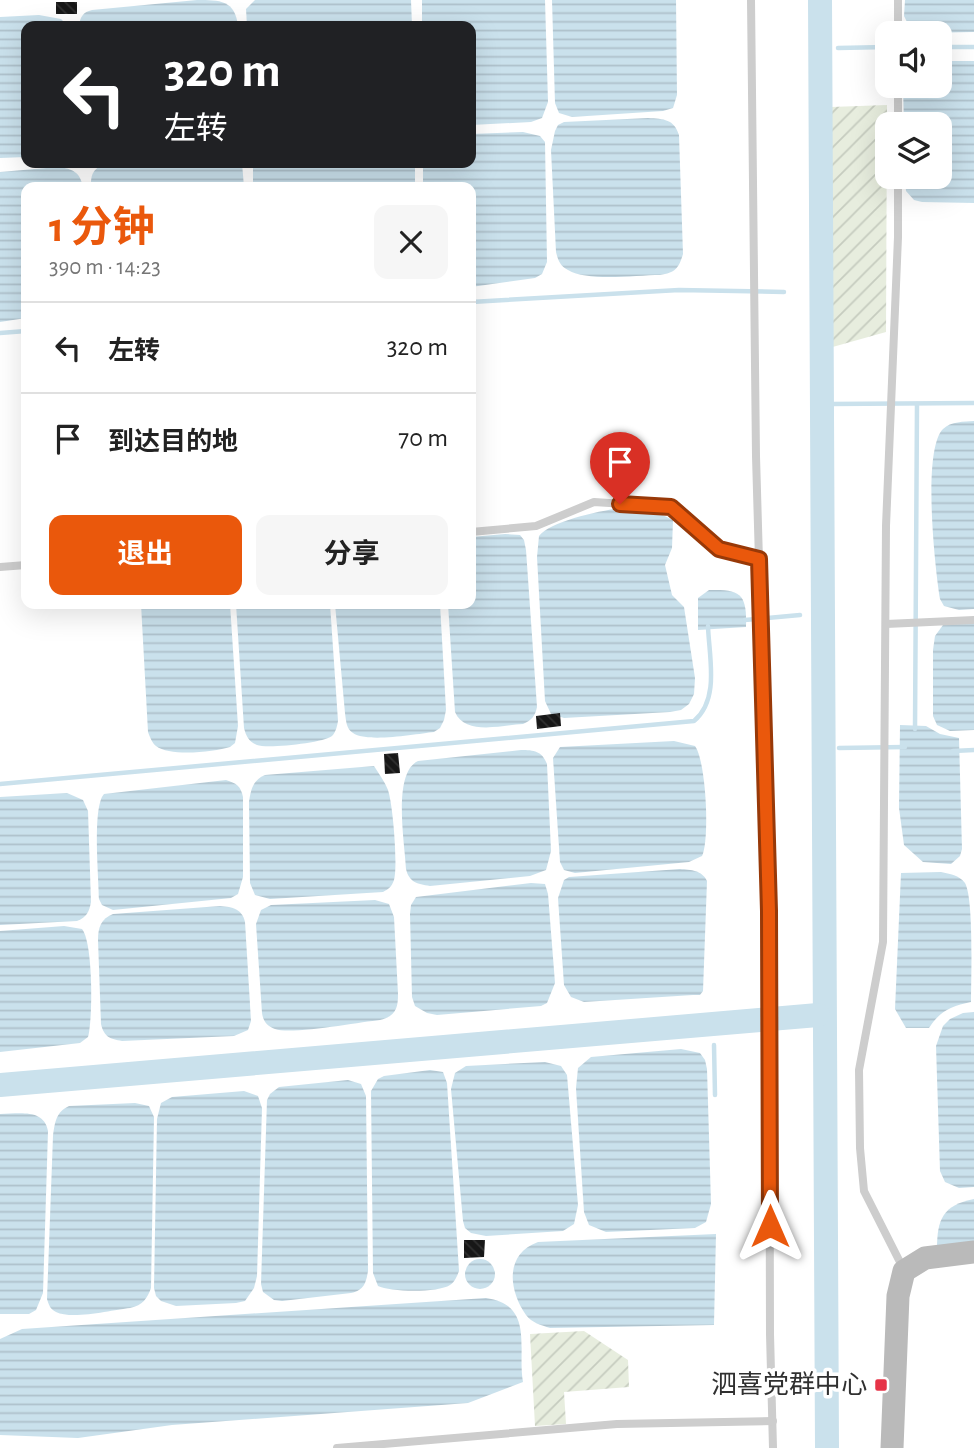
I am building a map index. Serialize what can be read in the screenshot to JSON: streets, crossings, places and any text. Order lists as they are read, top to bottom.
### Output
{
  "places": {
    "transit": ["泗喜党群中心"]
  },
  "page": {
    "turn": ["320 m", "左转"],
    "heading": ["1 分钟", "390 m · 14:23"],
    "list": [
      {
        "name": "左转",
        "value": "320 m"
      },
      {
        "name": "到达目的地",
        "value": "70 m"
      }
    ],
    "buttons": ["退出", "分享"]
  }
}
